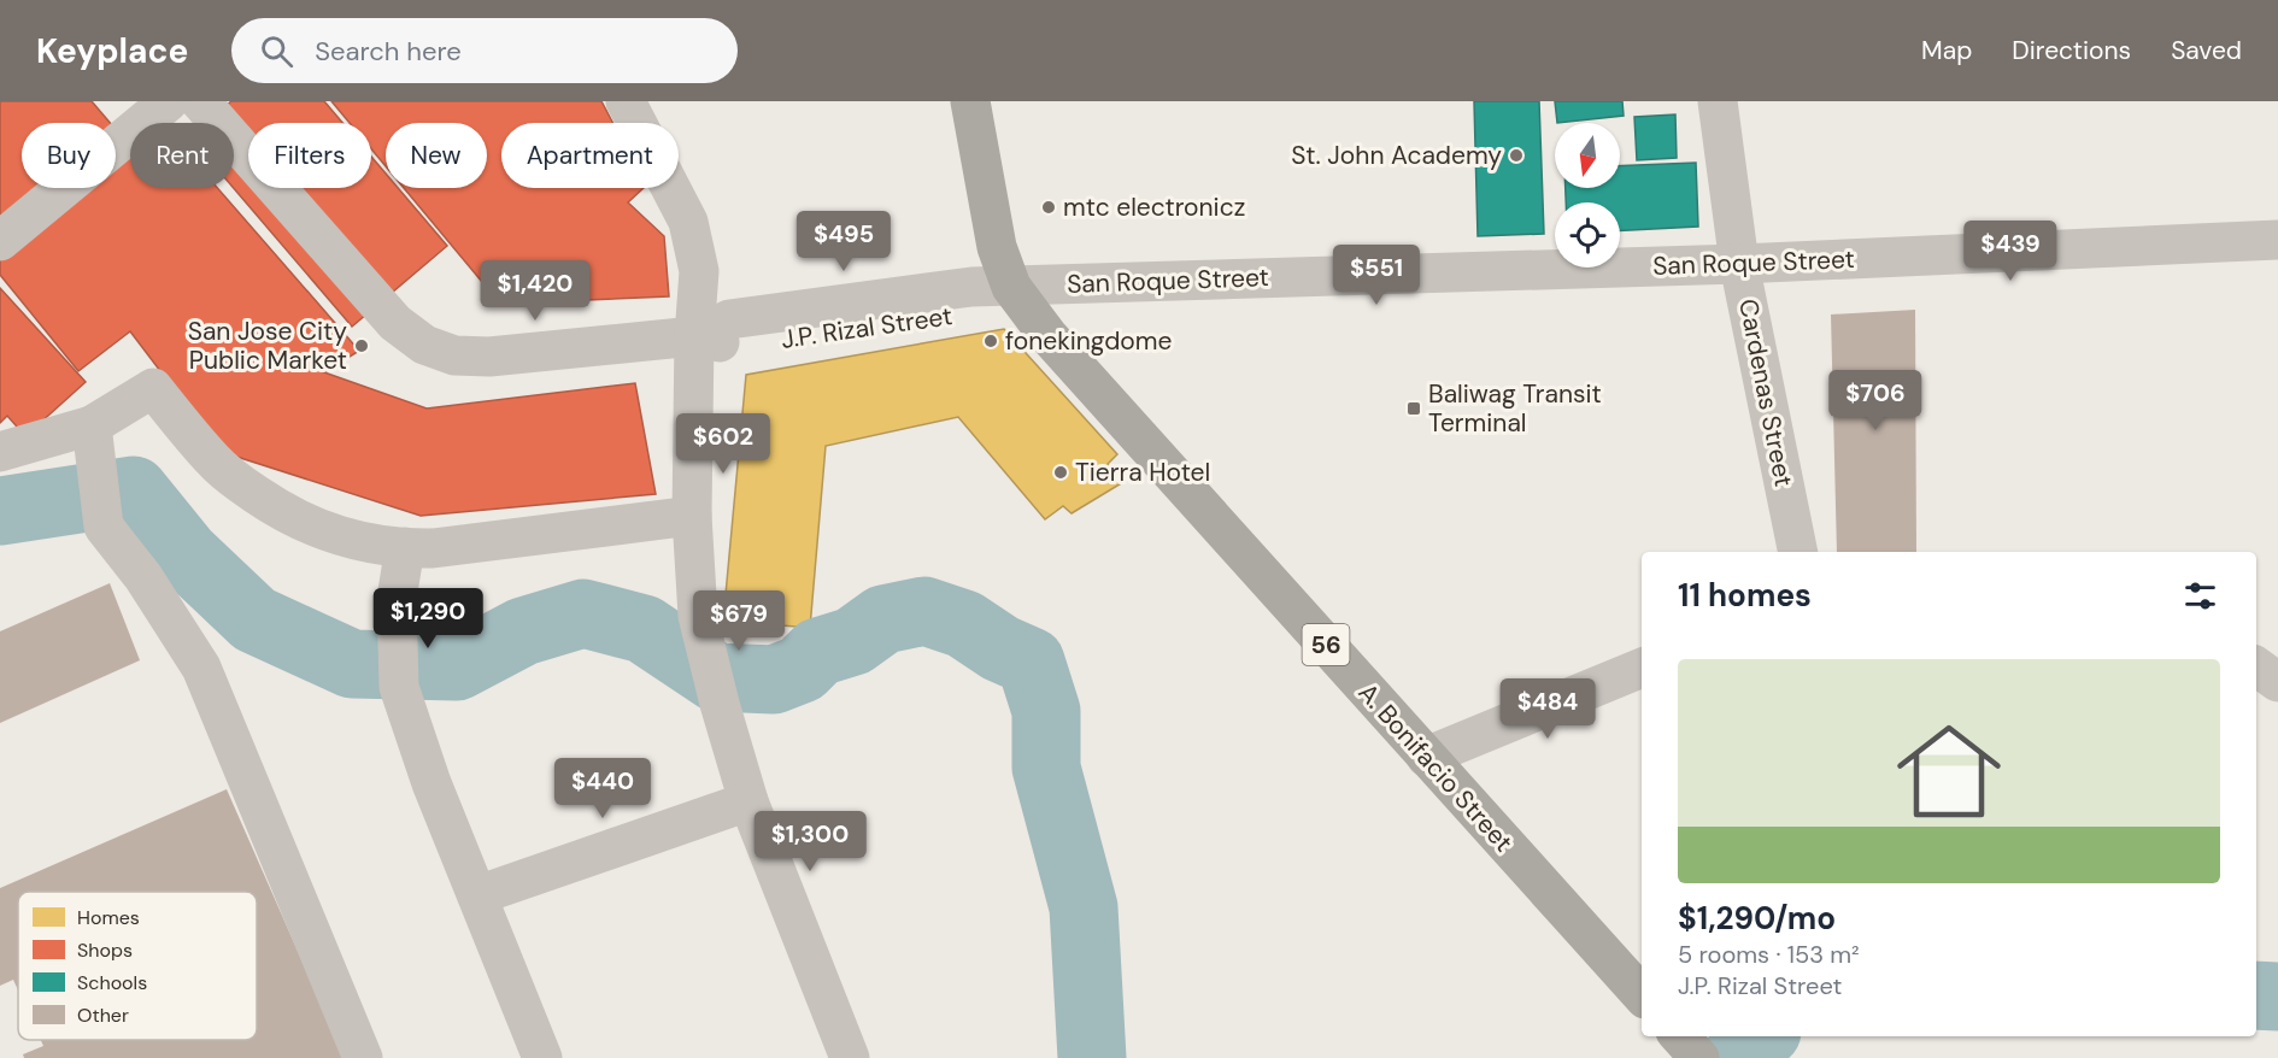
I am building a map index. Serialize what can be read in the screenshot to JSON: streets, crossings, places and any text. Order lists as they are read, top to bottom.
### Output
{
  "streets": {
    "highway": ["56", "A. Bonifacio Street"],
    "street": ["San Roque Street", "J.P. Rizal Street", "Cardenas Street"]
  },
  "crossings": [
    ["San Roque Street", "J.P. Rizal Street"],
    ["San Roque Street", "Cardenas Street"],
    ["San Roque Street", "A. Bonifacio Street"],
    ["J.P. Rizal Street", "A. Bonifacio Street"]
  ],
  "places": {
    "other": [
      "St. John Academy",
      "mtc electronicz",
      "fonekingdome",
      "San Jose City Public Market",
      "Tierra Hotel"
    ],
    "transit": ["Baliwag Transit Terminal"]
  },
  "legend": [
    "Homes",
    "Shops",
    "Schools",
    "Other"
  ],
  "north": "bottom",
  "page": {
    "header": "Keyplace",
    "search": "Search here",
    "nav": ["Map", "Directions", "Saved"],
    "chip": [
      "Buy",
      "Rent",
      "Filters",
      "New",
      "Apartment"
    ],
    "price": [
      "$495",
      "$439",
      "$551",
      "$1,420",
      "$706",
      "$602",
      "$1,290",
      "$679",
      "$484",
      "$440",
      "$1,300"
    ],
    "heading": "11 homes",
    "list": [
      {
        "name": "$1,290/mo",
        "note": "5 rooms · 153 m² · J.P. Rizal Street"
      }
    ]
  }
}
